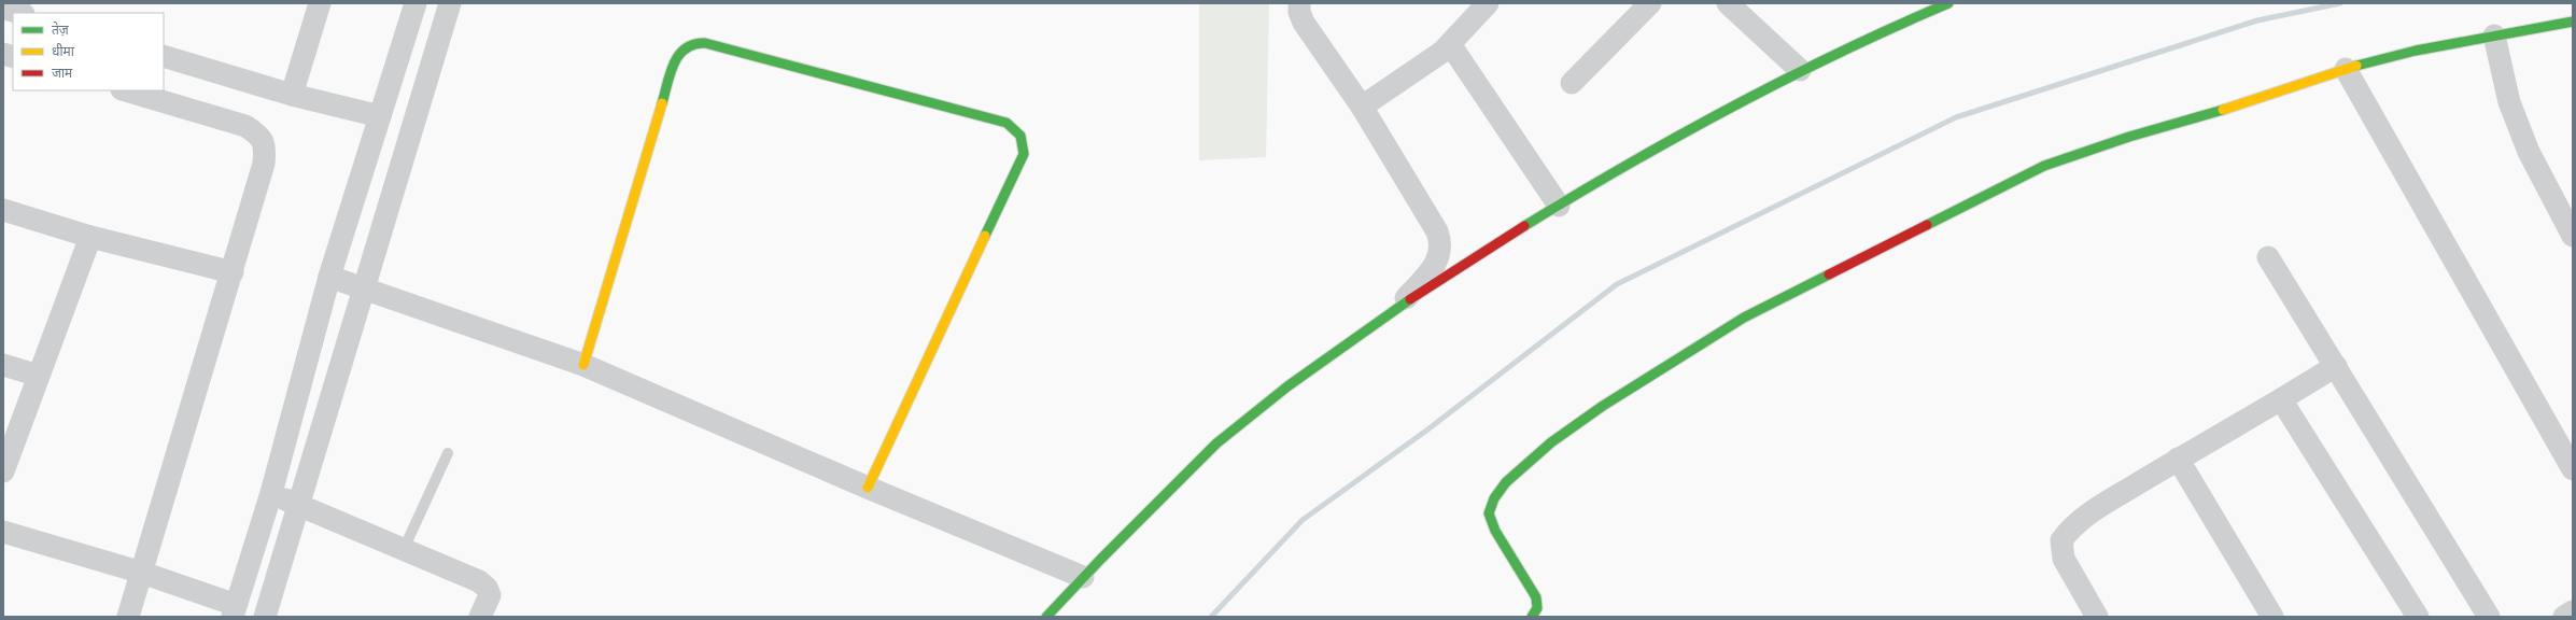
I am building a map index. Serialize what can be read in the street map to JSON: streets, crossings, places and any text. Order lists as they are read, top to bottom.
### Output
{
  "legend": ["तेज़", "धीमा", "जाम"]
}
